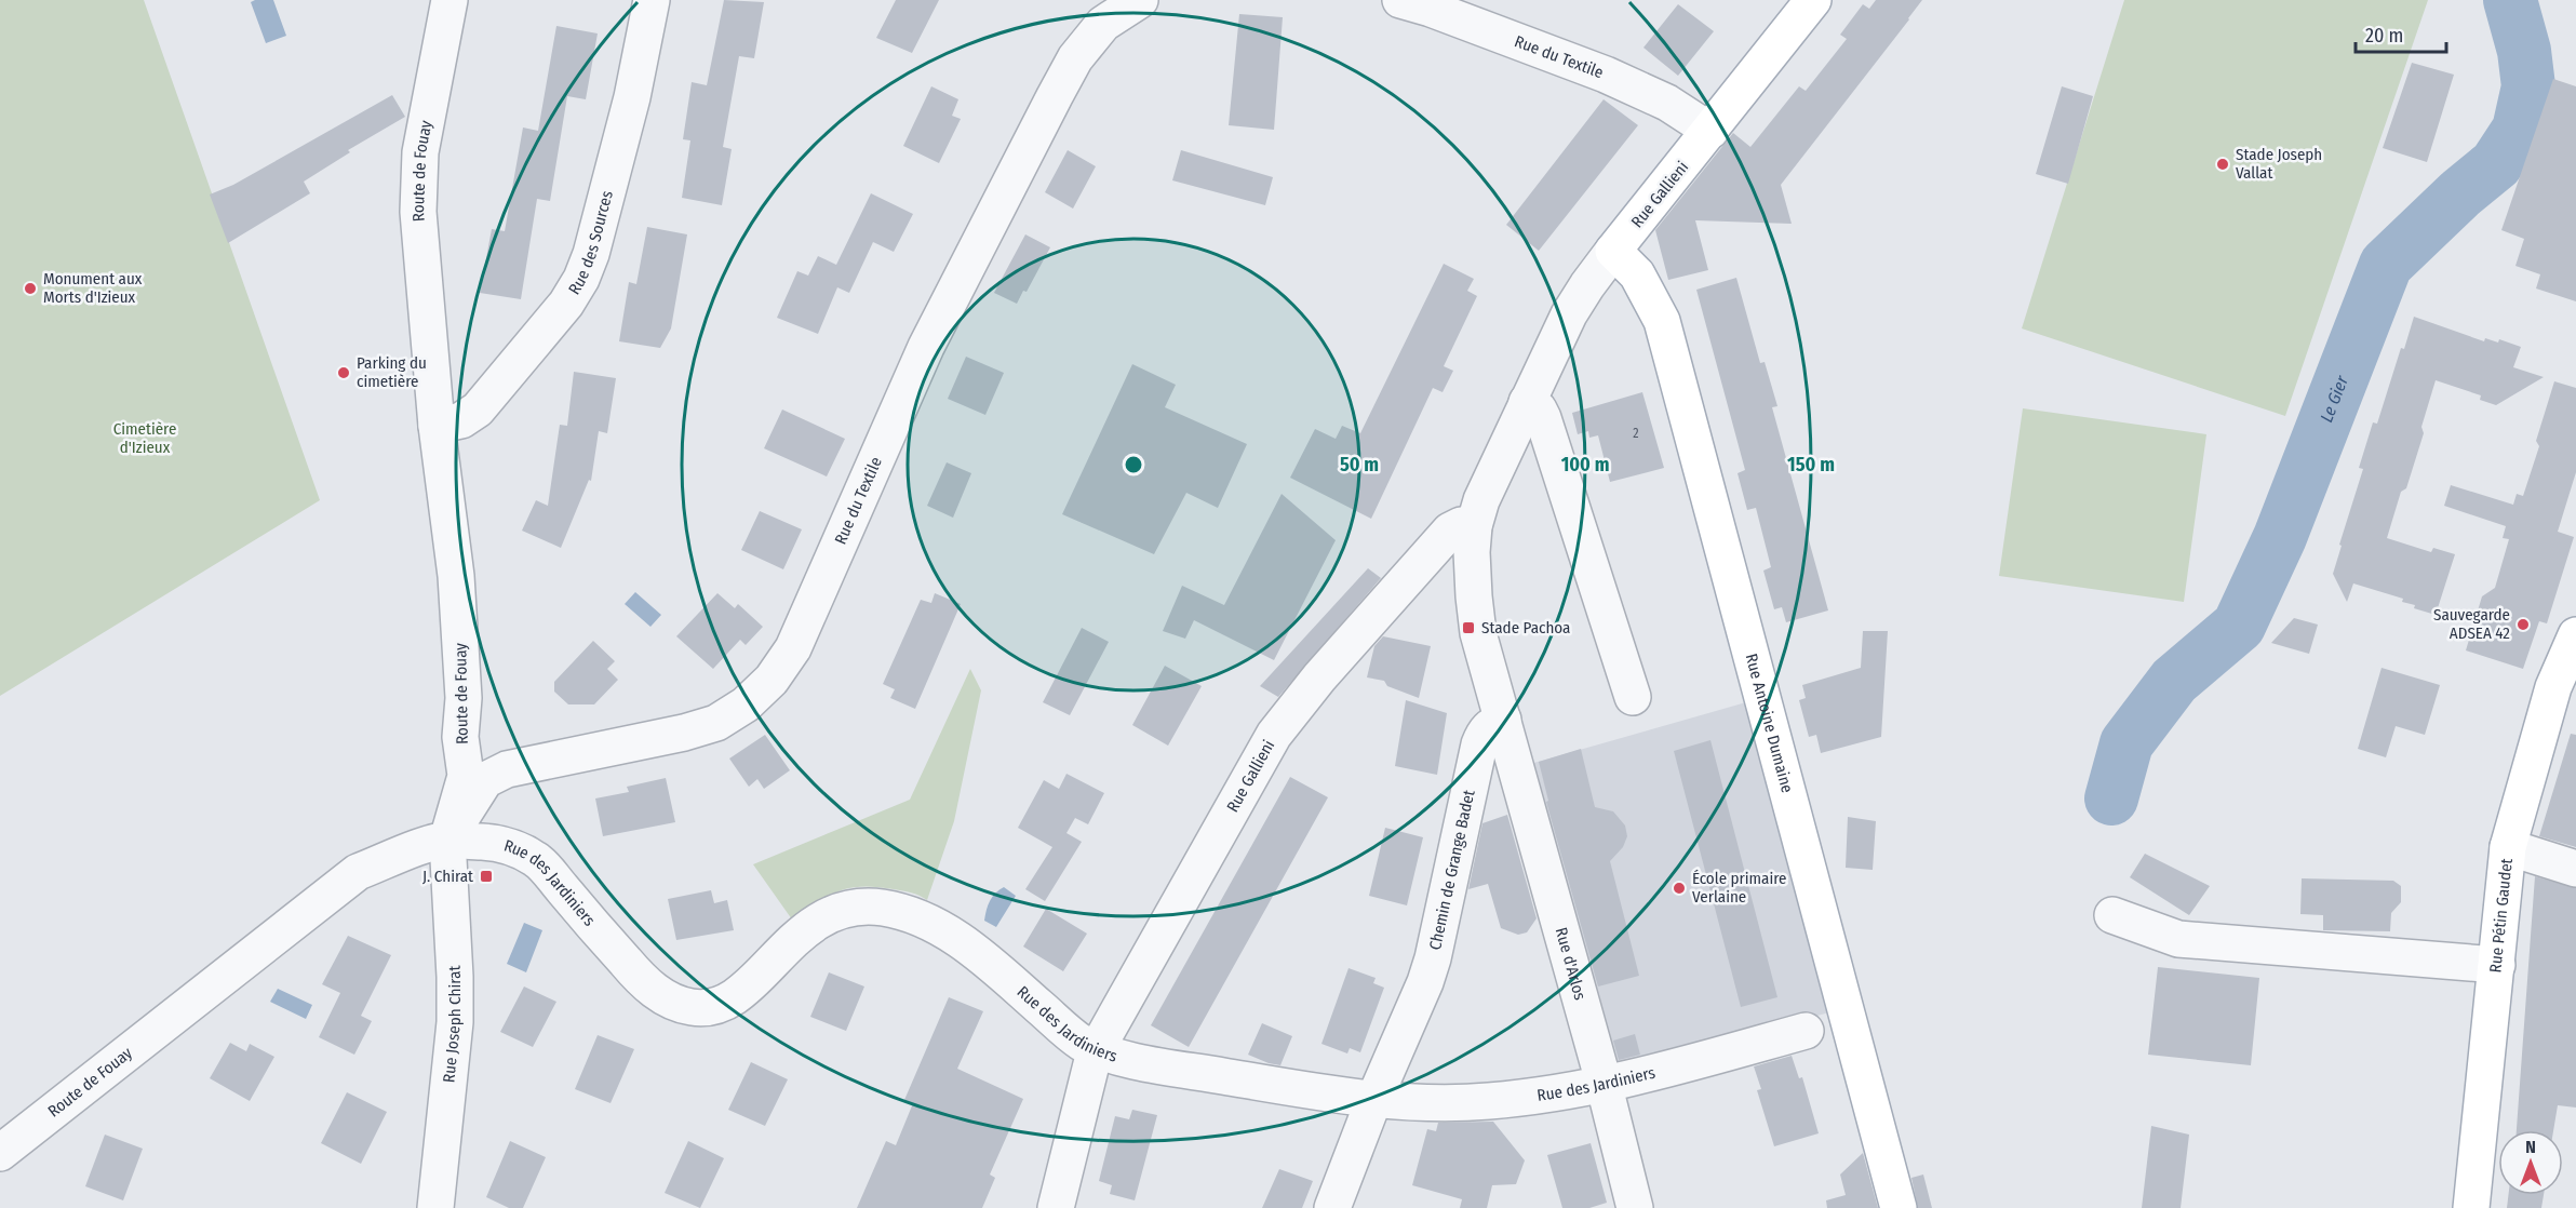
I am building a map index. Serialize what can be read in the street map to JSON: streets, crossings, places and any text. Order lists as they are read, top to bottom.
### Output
{
  "streets": {
    "main road": ["Rue Gallieni", "Rue Antoine Dumaine", "Rue Pétin Gaudet"],
    "street": [
      "Rue du Textile",
      "Route de Fouay",
      "Rue des Sources",
      "Chemin de Grange Badet",
      "Rue des Jardiniers",
      "Rue d'Arlos",
      "Rue Joseph Chirat"
    ]
  },
  "crossings": [
    ["Rue du Textile", "Route de Fouay"],
    ["Rue du Textile", "Rue Gallieni"],
    ["Rue du Textile", "Rue des Jardiniers"],
    ["Rue du Textile", "Rue Joseph Chirat"],
    ["Route de Fouay", "Rue des Sources"],
    ["Route de Fouay", "Rue des Jardiniers"],
    ["Route de Fouay", "Rue Joseph Chirat"],
    ["Rue Gallieni", "Rue Antoine Dumaine"],
    ["Rue Gallieni", "Rue des Jardiniers"],
    ["Chemin de Grange Badet", "Rue des Jardiniers"],
    ["Chemin de Grange Badet", "Rue d'Arlos"],
    ["Rue des Jardiniers", "Rue d'Arlos"],
    ["Rue des Jardiniers", "Rue Joseph Chirat"]
  ],
  "water": ["Le Gier"],
  "parks": ["Cimetière d'Izieux"],
  "places": {
    "other": [
      "Stade Joseph Vallat",
      "Monument aux Morts d'Izieux",
      "Parking du cimetière",
      "Sauvegarde ADSEA 42",
      "École primaire Verlaine"
    ],
    "transit": ["Stade Pachoa", "J. Chirat"]
  },
  "house_numbers": ["2"],
  "scale_bar": "20 m",
  "north": "top",
  "rings": ["50 m", "100 m", "150 m"]
}
